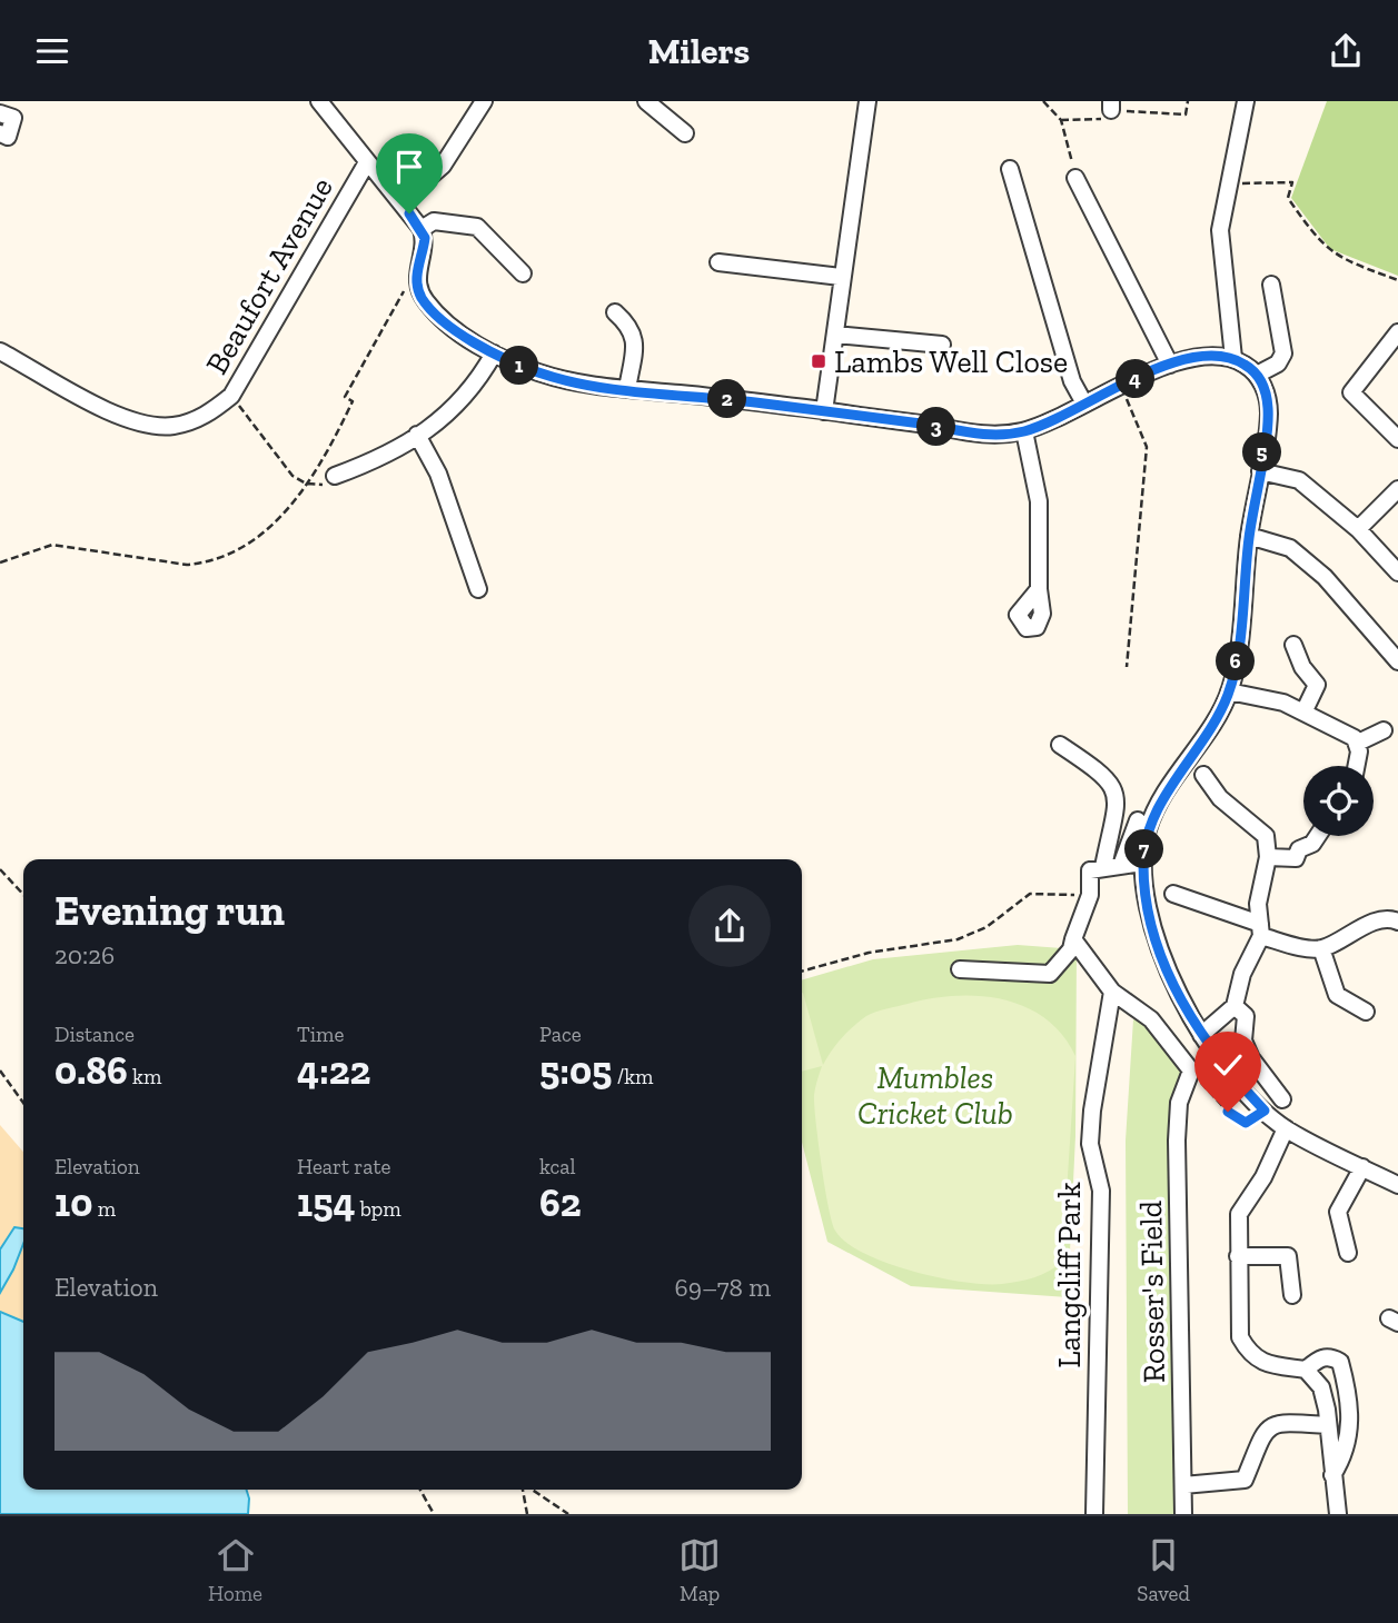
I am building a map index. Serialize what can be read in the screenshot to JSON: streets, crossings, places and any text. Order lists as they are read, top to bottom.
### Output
{
  "streets": {
    "street": ["Beaufort Avenue", "Langcliff Park", "Rosser's Field"]
  },
  "parks": ["Mumbles Cricket Club"],
  "places": {
    "transit": ["Lambs Well Close"]
  },
  "page": {
    "header": "Milers",
    "pins": [
      "1",
      "4",
      "2",
      "3",
      "5",
      "6",
      "7"
    ],
    "heading": ["Evening run", "20:26"],
    "stats": [
      ["Distance", "0.86 km"],
      ["Time", "4:22"],
      ["Pace", "5:05 /km"],
      ["Elevation", "10 m"],
      ["Heart rate", "154 bpm"],
      ["kcal", "62"]
    ],
    "chart": ["Elevation", "69–78 m"],
    "tabs": ["Home", "Map", "Saved"]
  }
}
